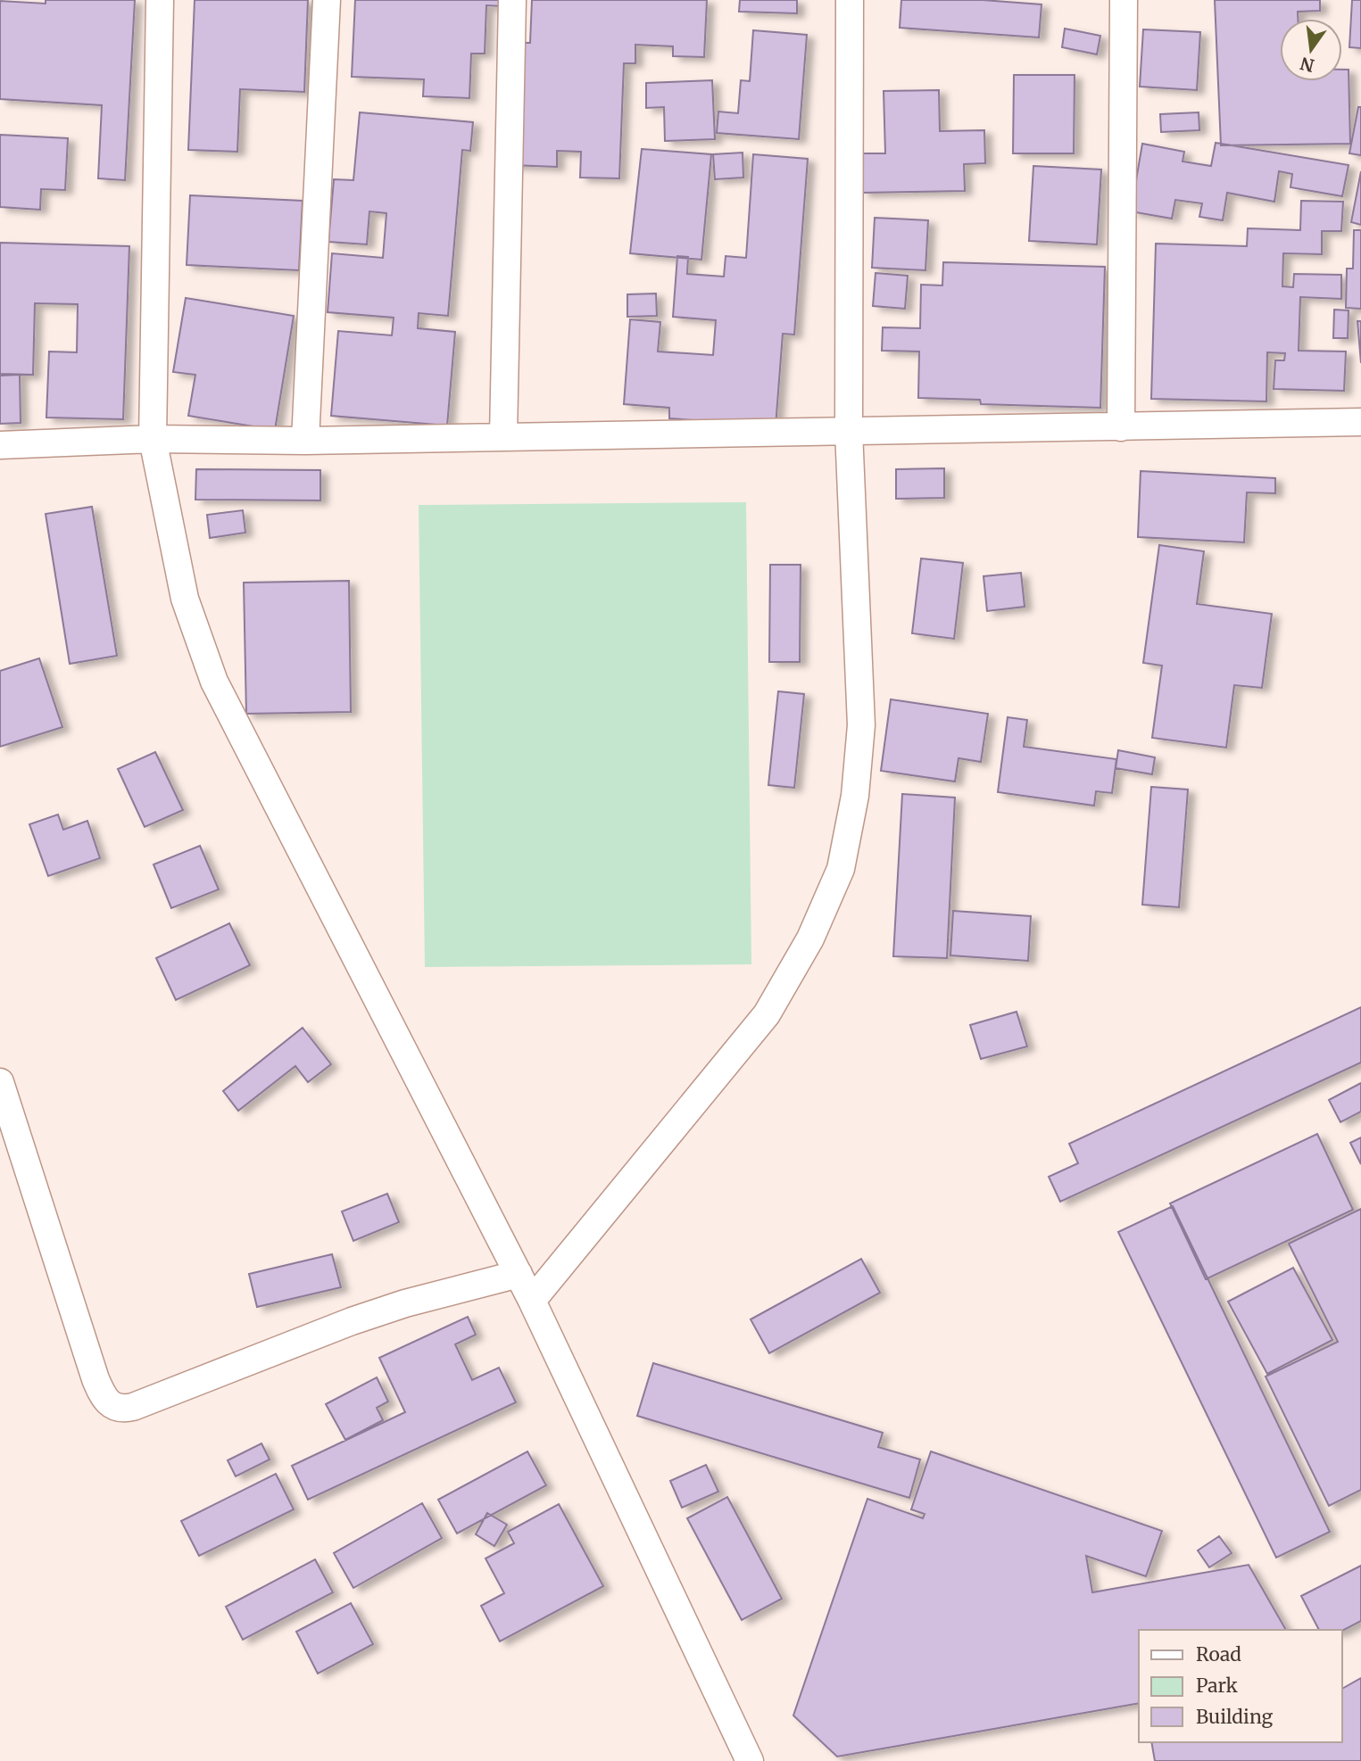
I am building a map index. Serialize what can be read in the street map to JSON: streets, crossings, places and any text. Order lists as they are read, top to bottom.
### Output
{
  "legend": ["Road", "Park", "Building"],
  "north": "bottom"
}
